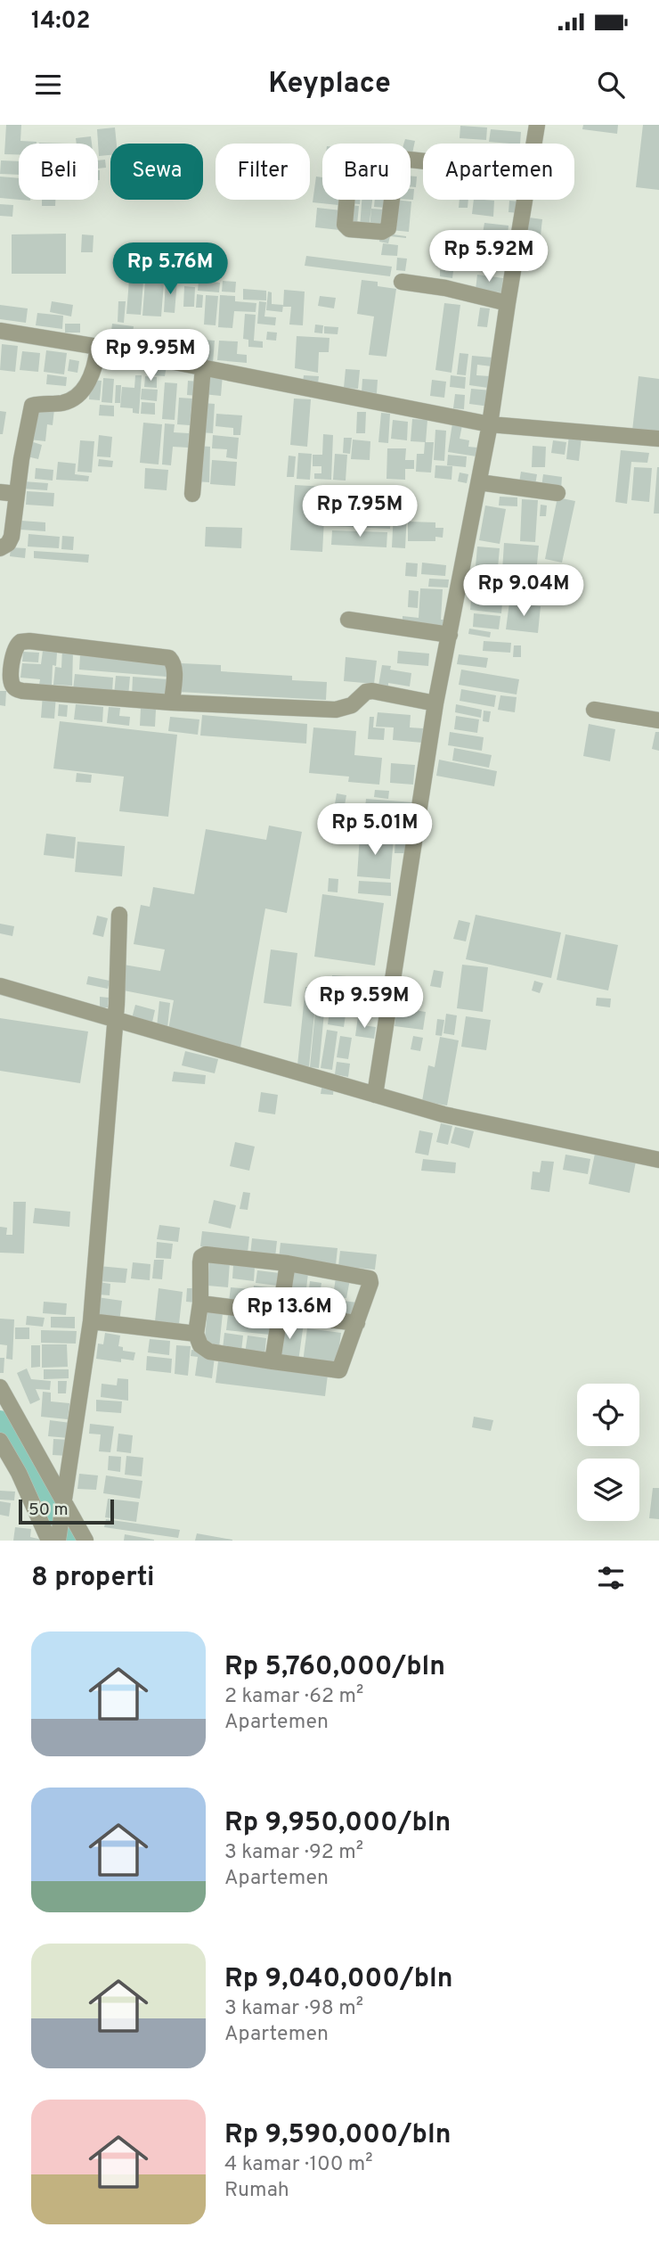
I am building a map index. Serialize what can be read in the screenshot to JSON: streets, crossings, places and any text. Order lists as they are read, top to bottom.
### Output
{
  "scale_bar": "50 m",
  "page": {
    "status": "14:02",
    "header": "Keyplace",
    "chip": [
      "Beli",
      "Sewa",
      "Filter",
      "Baru",
      "Apartemen"
    ],
    "price": [
      "Rp 5.92M",
      "Rp 5.76M",
      "Rp 9.95M",
      "Rp 7.95M",
      "Rp 9.04M",
      "Rp 5.01M",
      "Rp 9.59M",
      "Rp 13.6M"
    ],
    "scale": "50 m",
    "heading": "8 properti",
    "list": [
      {
        "name": "Rp 5,760,000/bln",
        "note": "2 kamar · 62 m² · Apartemen"
      },
      {
        "name": "Rp 9,950,000/bln",
        "note": "3 kamar · 92 m² · Apartemen"
      },
      {
        "name": "Rp 9,040,000/bln",
        "note": "3 kamar · 98 m² · Apartemen"
      },
      {
        "name": "Rp 9,590,000/bln",
        "note": "4 kamar · 100 m² · Rumah"
      }
    ]
  }
}
